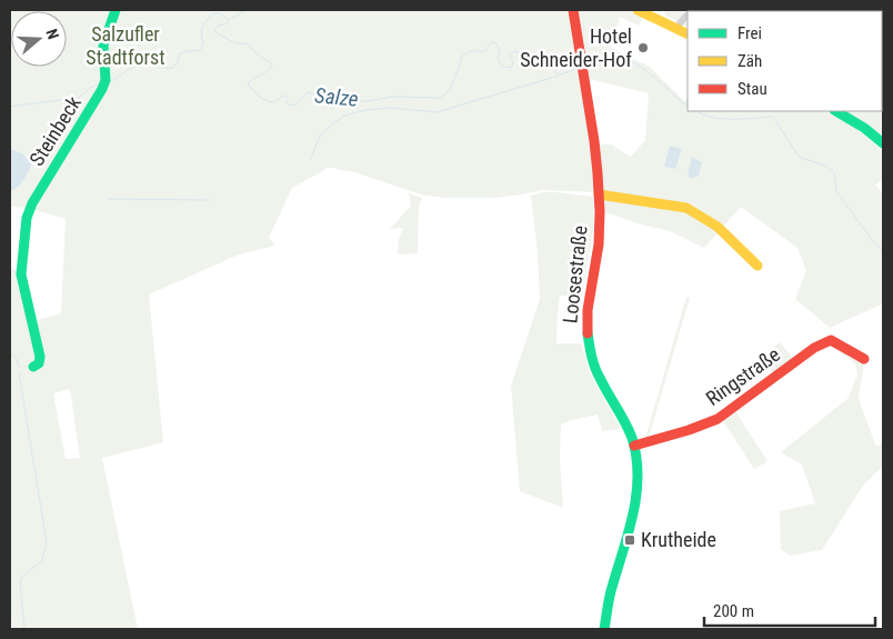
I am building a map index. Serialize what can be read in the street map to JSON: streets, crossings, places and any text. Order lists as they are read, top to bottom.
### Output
{
  "streets": {
    "street": ["Steinbeck", "Loosestraße", "Ringstraße"]
  },
  "crossings": [
    ["Loosestraße", "Ringstraße"]
  ],
  "water": ["Salze"],
  "parks": ["Salzufler Stadtforst"],
  "places": {
    "other": ["Hotel Schneider-Hof"],
    "transit": ["Krutheide"]
  },
  "legend": ["Frei", "Zäh", "Stau"],
  "scale_bar": "200 m",
  "north": "right"
}
